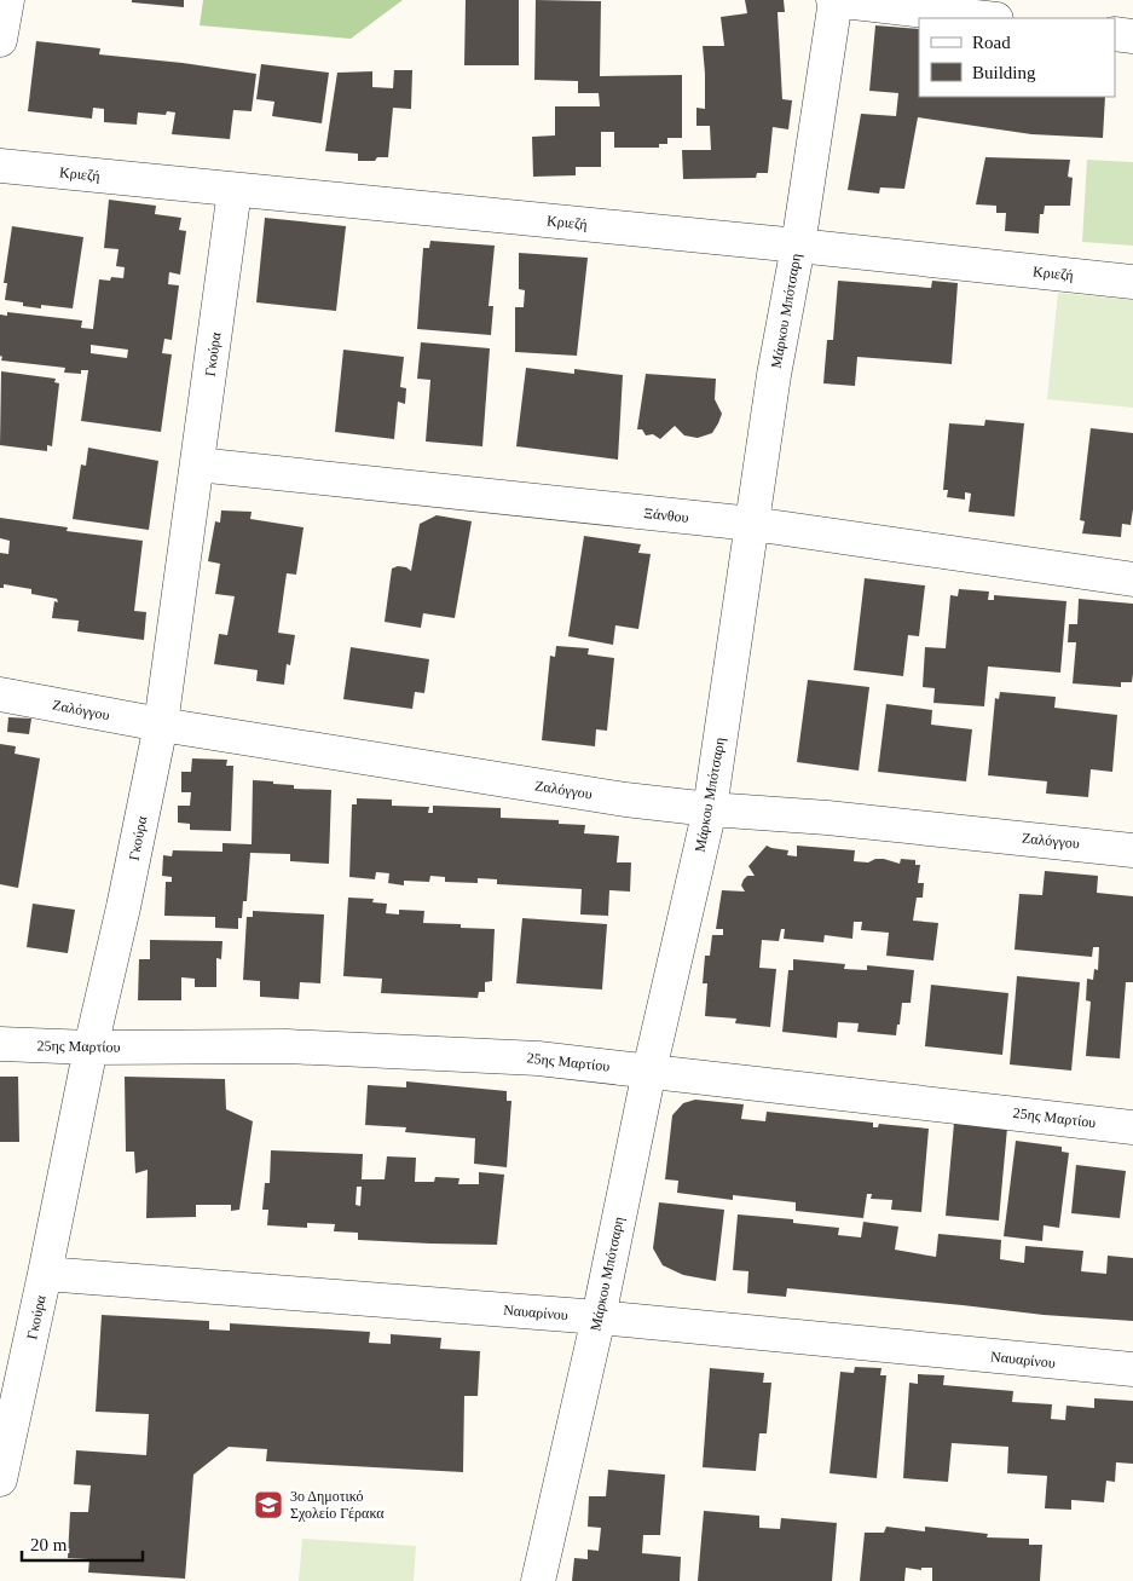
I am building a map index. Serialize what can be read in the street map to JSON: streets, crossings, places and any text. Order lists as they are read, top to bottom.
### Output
{
  "streets": {
    "street": [
      "Κριεζή",
      "Μάρκου Μπότσαρη",
      "Γκούρα",
      "Ξάνθου",
      "Ζαλόγγου",
      "25ης Μαρτίου",
      "Ναυαρίνου"
    ]
  },
  "crossings": [
    ["Κριεζή", "Μάρκου Μπότσαρη"],
    ["Κριεζή", "Γκούρα"],
    ["Μάρκου Μπότσαρη", "Ξάνθου"],
    ["Μάρκου Μπότσαρη", "Ζαλόγγου"],
    ["Μάρκου Μπότσαρη", "25ης Μαρτίου"],
    ["Μάρκου Μπότσαρη", "Ναυαρίνου"],
    ["Γκούρα", "Ξάνθου"],
    ["Γκούρα", "Ζαλόγγου"],
    ["Γκούρα", "25ης Μαρτίου"],
    ["Γκούρα", "Ναυαρίνου"]
  ],
  "places": {
    "school or university": ["3ο Δημοτικό Σχολείο Γέρακα"]
  },
  "legend": ["Road", "Building"],
  "scale_bar": "20 m"
}
